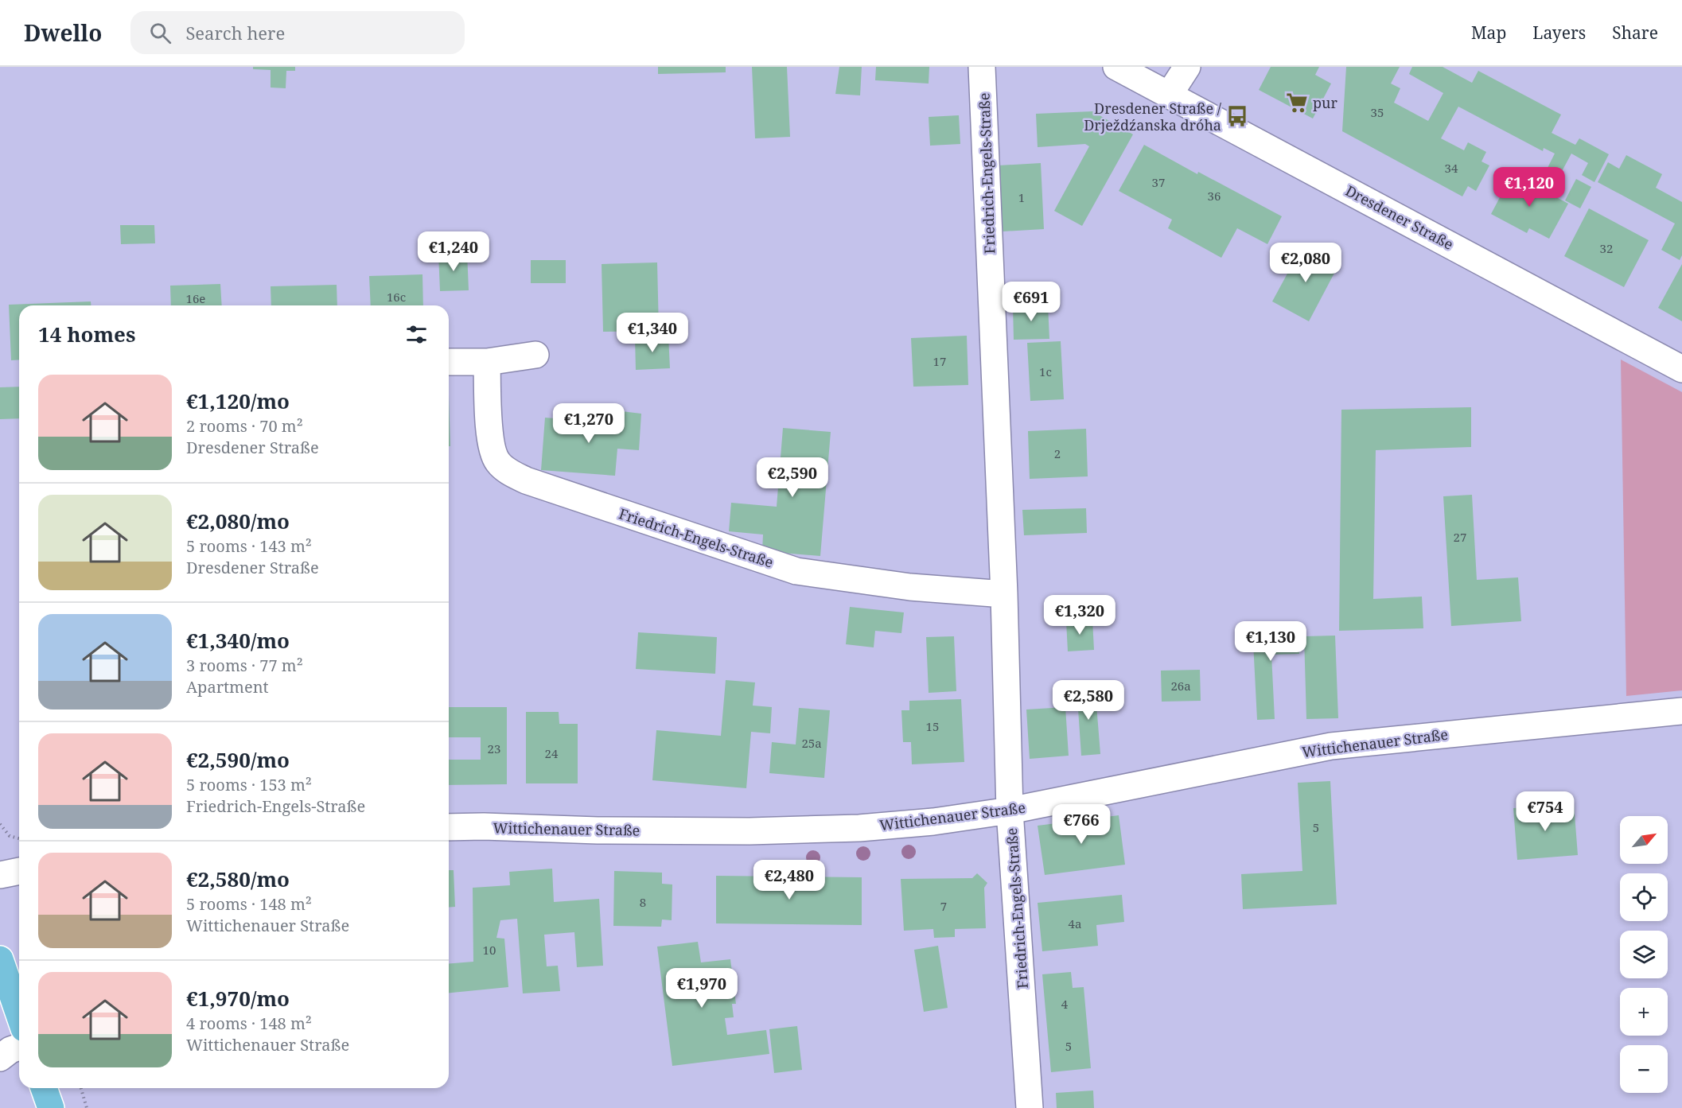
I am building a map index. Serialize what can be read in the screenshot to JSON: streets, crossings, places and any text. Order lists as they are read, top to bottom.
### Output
{
  "streets": {
    "street": ["Friedrich-Engels-Straße", "Dresdener Straße", "Wittichenauer Straße"]
  },
  "crossings": [
    ["Friedrich-Engels-Straße", "Wittichenauer Straße"]
  ],
  "places": {
    "supermarket": ["pur"],
    "bus stop": ["Dresdener Straße / Drježdźanska dróha"]
  },
  "house_numbers": [
    "35",
    "34",
    "37",
    "36",
    "1",
    "32",
    "16c",
    "16e",
    "17",
    "1c",
    "2",
    "27",
    "26a",
    "15",
    "25a",
    "23",
    "24",
    "5",
    "8",
    "7",
    "4a",
    "10",
    "4",
    "5"
  ],
  "north": "top right",
  "page": {
    "header": "Dwello",
    "search": "Search here",
    "nav": ["Map", "Layers", "Share"],
    "price": [
      "€1,120",
      "€1,240",
      "€2,080",
      "€691",
      "€1,340",
      "€1,270",
      "€2,590",
      "€1,320",
      "€1,130",
      "€2,580",
      "€754",
      "€766",
      "€2,480",
      "€1,970"
    ],
    "heading": "14 homes",
    "list": [
      {
        "name": "€1,120/mo",
        "note": "2 rooms · 70 m² · Dresdener Straße"
      },
      {
        "name": "€2,080/mo",
        "note": "5 rooms · 143 m² · Dresdener Straße"
      },
      {
        "name": "€1,340/mo",
        "note": "3 rooms · 77 m² · Apartment"
      },
      {
        "name": "€2,590/mo",
        "note": "5 rooms · 153 m² · Friedrich-Engels-Straße"
      },
      {
        "name": "€2,580/mo",
        "note": "5 rooms · 148 m² · Wittichenauer Straße"
      },
      {
        "name": "€1,970/mo",
        "note": "4 rooms · 148 m² · Wittichenauer Straße"
      }
    ],
    "map_buttons": ["+", "−"]
  }
}
